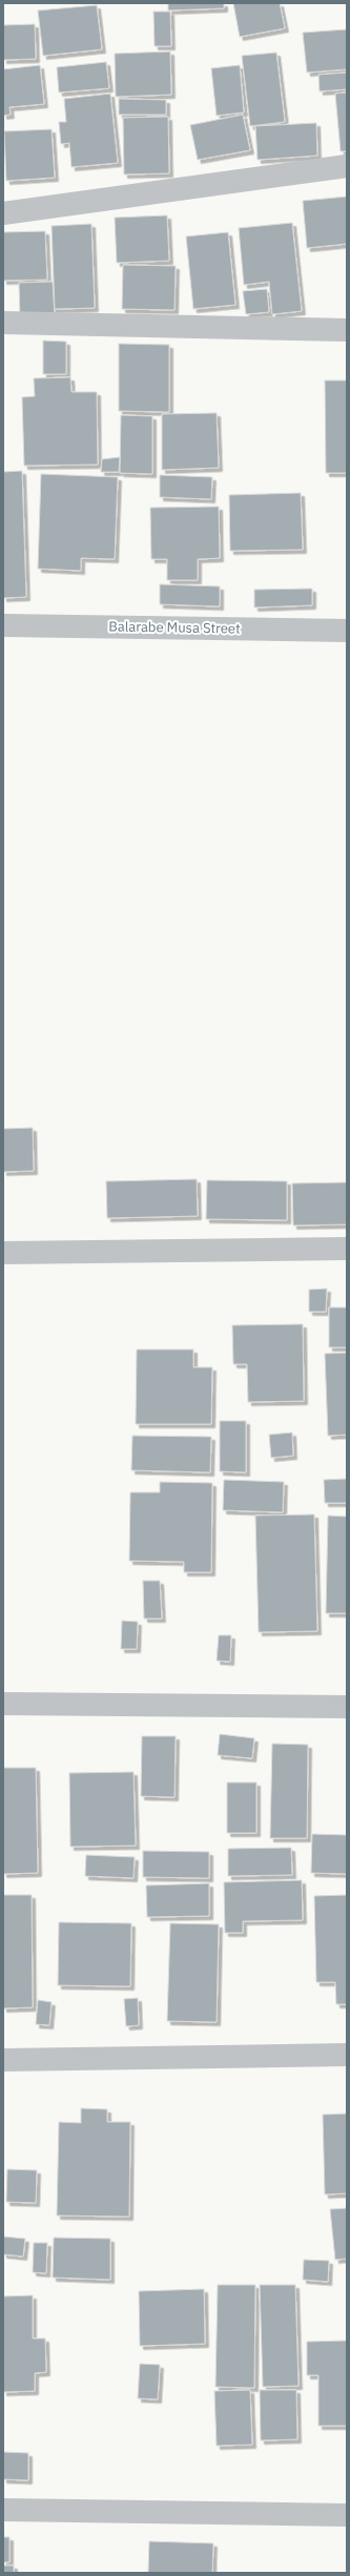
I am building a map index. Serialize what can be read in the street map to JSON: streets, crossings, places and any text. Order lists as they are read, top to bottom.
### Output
{
  "streets": {
    "street": ["Balarabe Musa Street"]
  }
}
